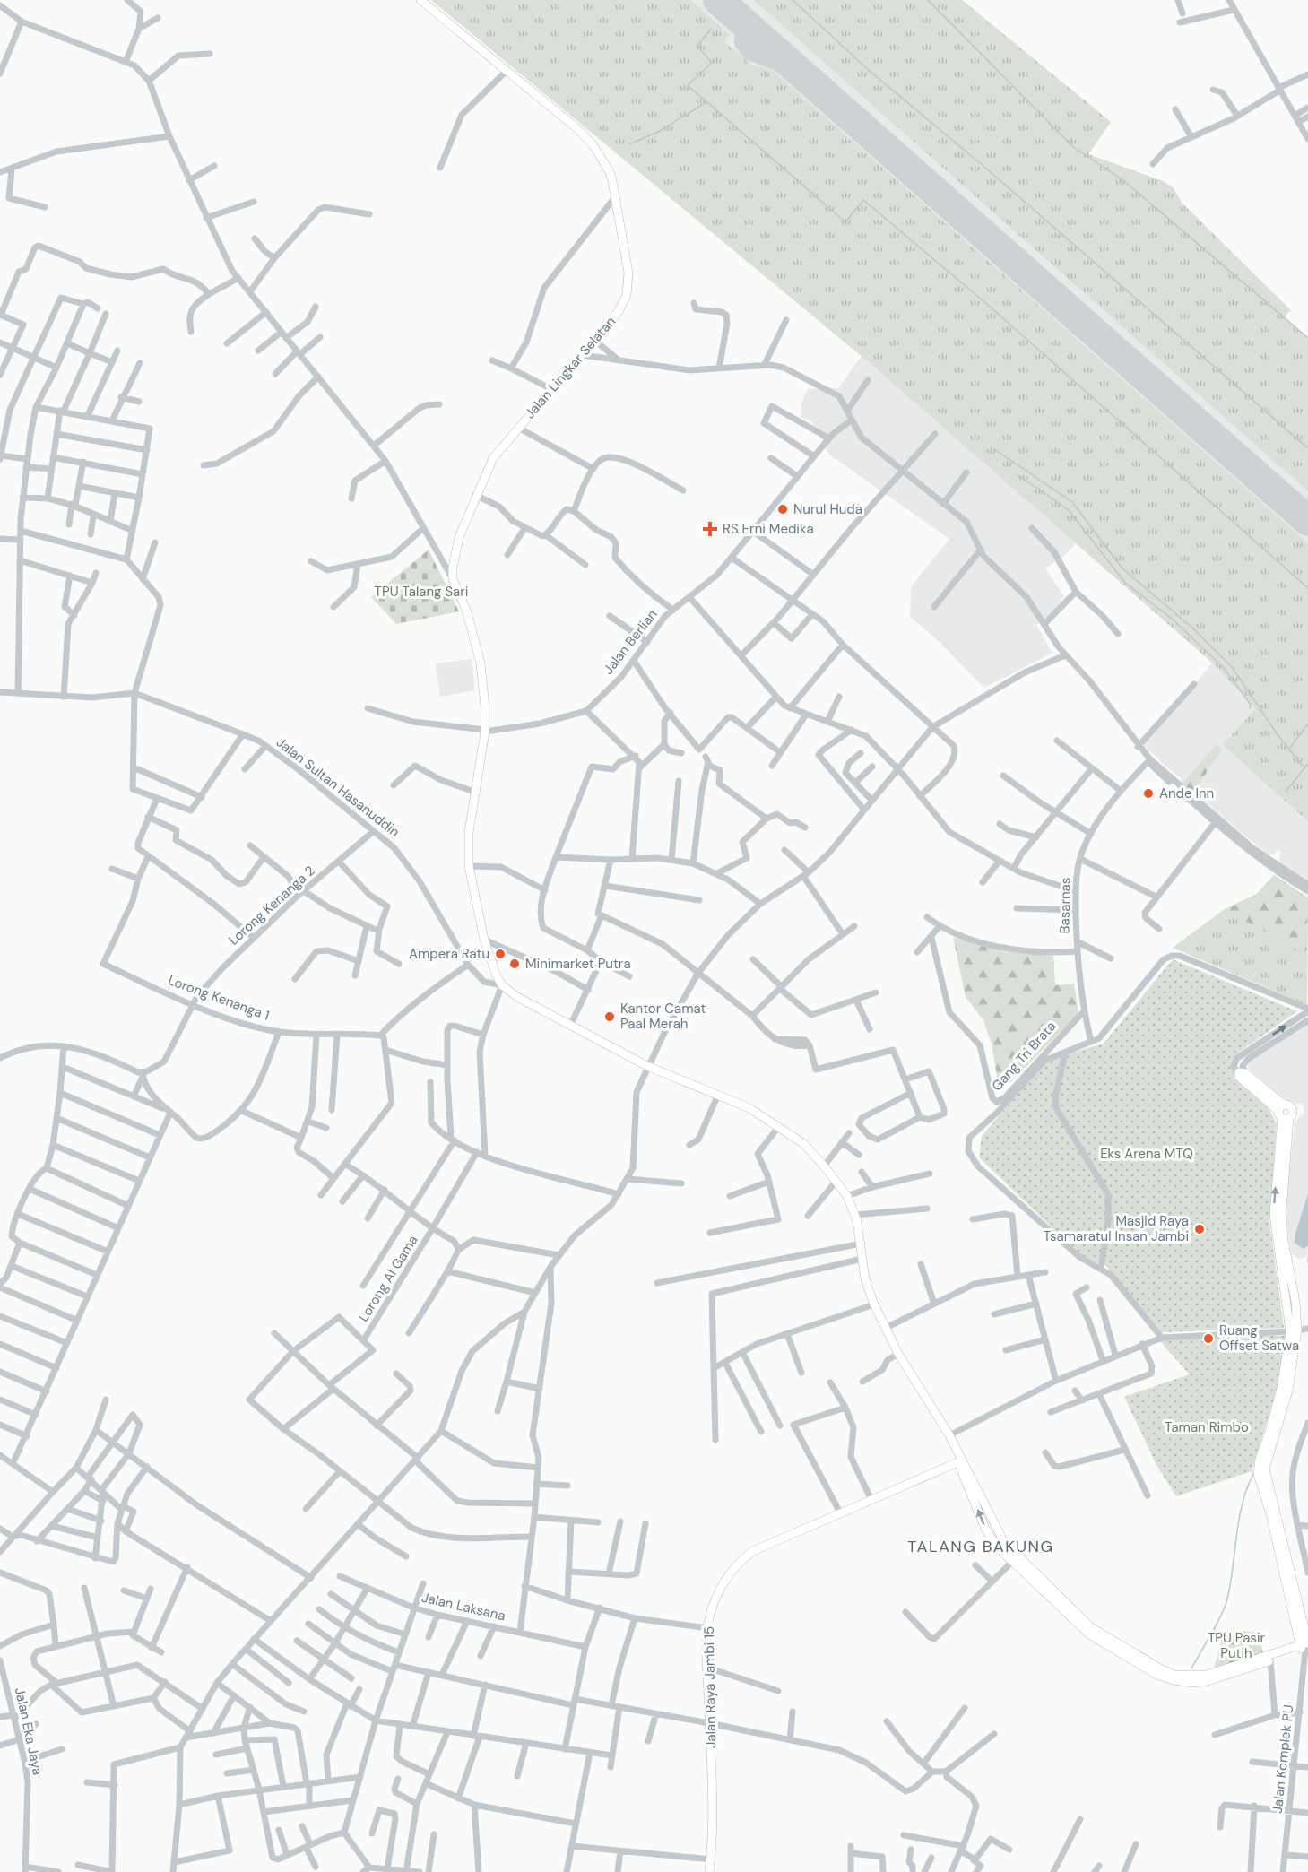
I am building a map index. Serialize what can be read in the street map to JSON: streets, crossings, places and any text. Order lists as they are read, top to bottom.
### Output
{
  "streets": {
    "highway": ["Jalan Lingkar Selatan", "Jalan Raya Jambi 15"],
    "street": [
      "Jalan Berlian",
      "Jalan Sultan Hasanuddin",
      "Lorong Kenanga 2",
      "Basarnas",
      "Lorong Kenanga 1",
      "Gang Tri Brata",
      "Lorong Al Gama",
      "Jalan Laksana",
      "Jalan Eka Jaya",
      "Jalan Komplek PU"
    ]
  },
  "crossings": [
    ["Jalan Sultan Hasanuddin", "Lorong Kenanga 2"],
    ["Lorong Kenanga 2", "Lorong Kenanga 1"],
    ["Basarnas", "Gang Tri Brata"]
  ],
  "districts": ["TALANG BAKUNG"],
  "parks": [
    "TPU Talang Sari",
    "Eks Arena MTQ",
    "Taman Rimbo",
    "TPU Pasir Putih"
  ],
  "places": {
    "other": [
      "Nurul Huda",
      "Ande Inn",
      "Ampera Ratu",
      "Minimarket Putra",
      "Kantor Camat Paal Merah",
      "Masjid Raya Tsamaratul Insan Jambi",
      "Ruang Offset Satwa"
    ],
    "health": ["RS Erni Medika"]
  }
}
